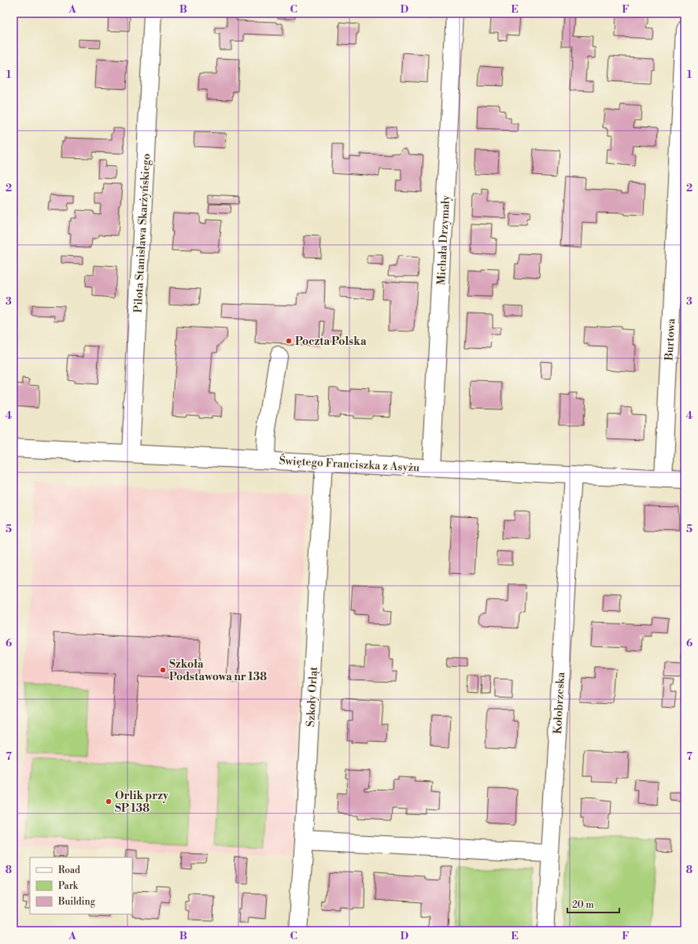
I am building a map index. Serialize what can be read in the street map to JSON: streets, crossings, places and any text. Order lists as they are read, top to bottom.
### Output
{
  "streets": {
    "street": [
      "Pilota Stanisława Skarżyńskiego",
      "Michała Drzymały",
      "Burtowa",
      "Świętego Franciszka z Asyżu",
      "Szkoły Orląt",
      "Kołobrzeska"
    ]
  },
  "crossings": [
    ["Pilota Stanisława Skarżyńskiego", "Świętego Franciszka z Asyżu"],
    ["Michała Drzymały", "Świętego Franciszka z Asyżu"],
    ["Burtowa", "Świętego Franciszka z Asyżu"],
    ["Świętego Franciszka z Asyżu", "Szkoły Orląt"],
    ["Świętego Franciszka z Asyżu", "Kołobrzeska"]
  ],
  "places": ["Poczta Polska", "Szkoła Podstawowa nr 138", "Orlik przy SP 138"],
  "legend": ["Road", "Park", "Building"],
  "scale_bar": "20 m",
  "grid": {
    "columns": [
      "A",
      "B",
      "C",
      "D",
      "E",
      "F"
    ],
    "rows": [
      "1",
      "2",
      "3",
      "4",
      "5",
      "6",
      "7",
      "8"
    ]
  }
}
